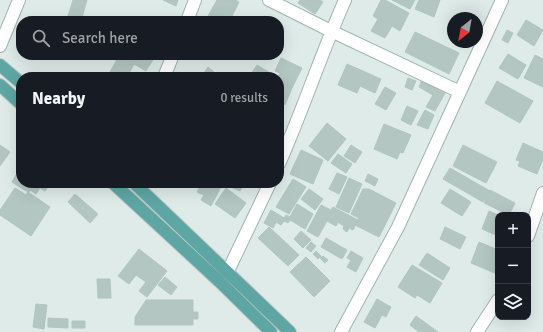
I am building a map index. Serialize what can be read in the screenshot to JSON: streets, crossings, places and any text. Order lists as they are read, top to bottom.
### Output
{
  "north": "bottom left",
  "page": {
    "search": "Search here",
    "heading": ["Nearby", "0 results"],
    "map_buttons": ["+", "−"]
  }
}
